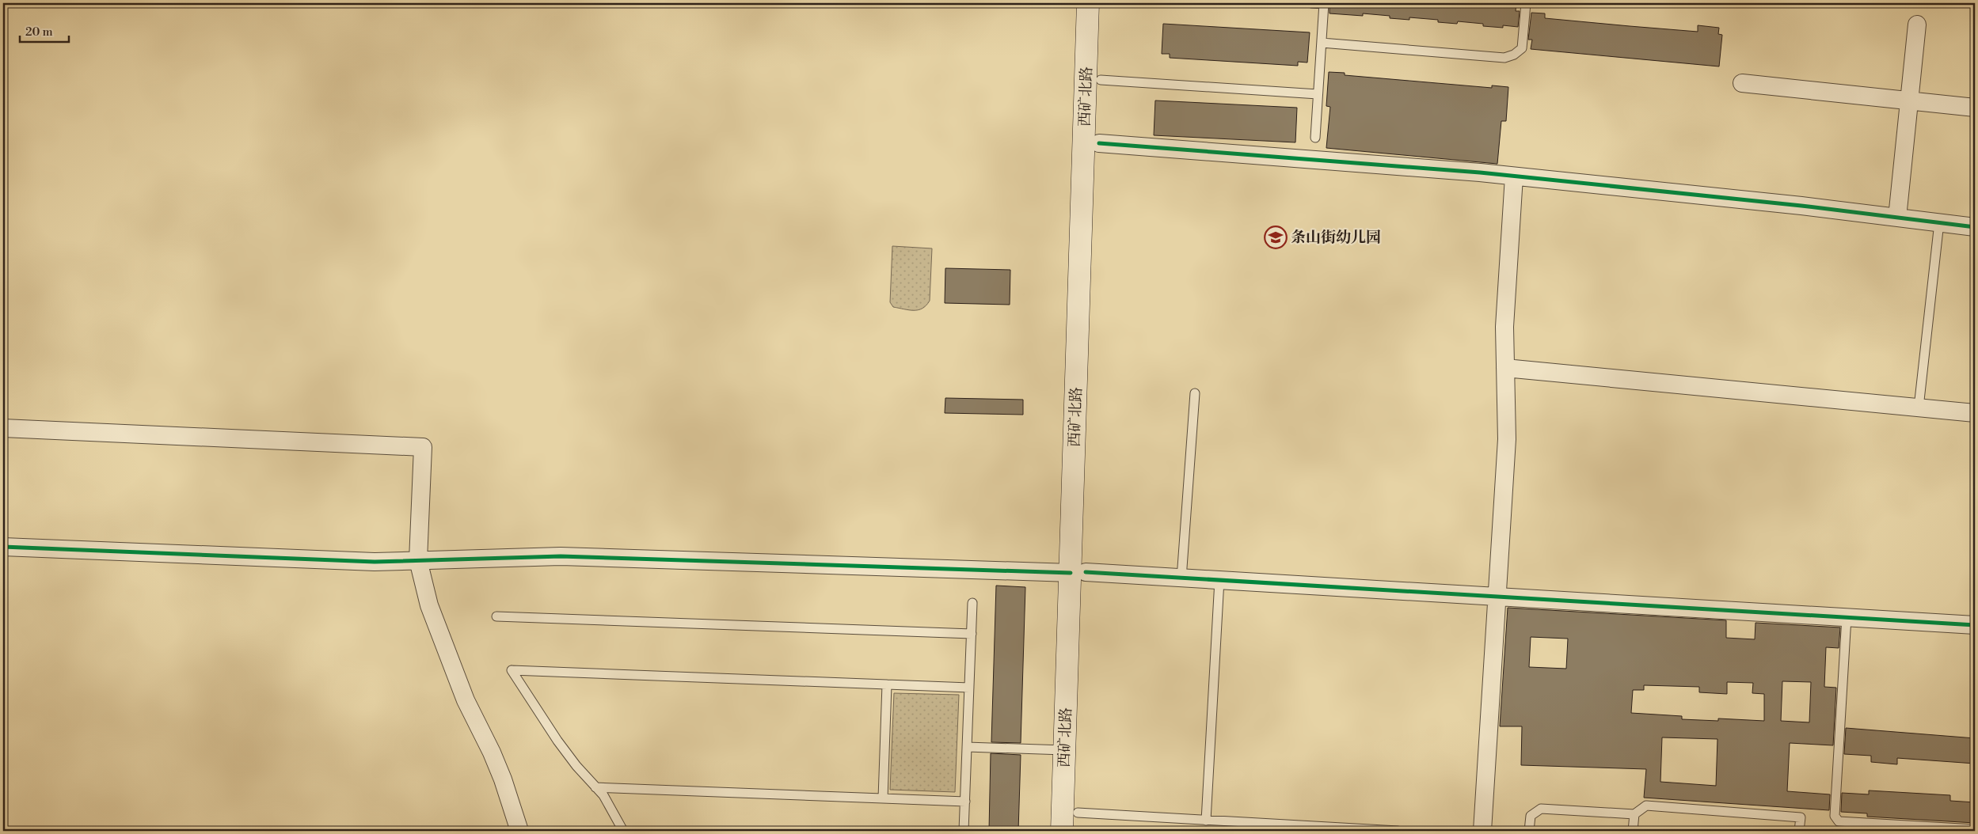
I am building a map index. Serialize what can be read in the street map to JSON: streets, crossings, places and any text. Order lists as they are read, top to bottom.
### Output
{
  "streets": {
    "main road": ["西矿北路"]
  },
  "places": {
    "school or university": ["条山街幼儿园"]
  },
  "scale_bar": "20 m"
}
